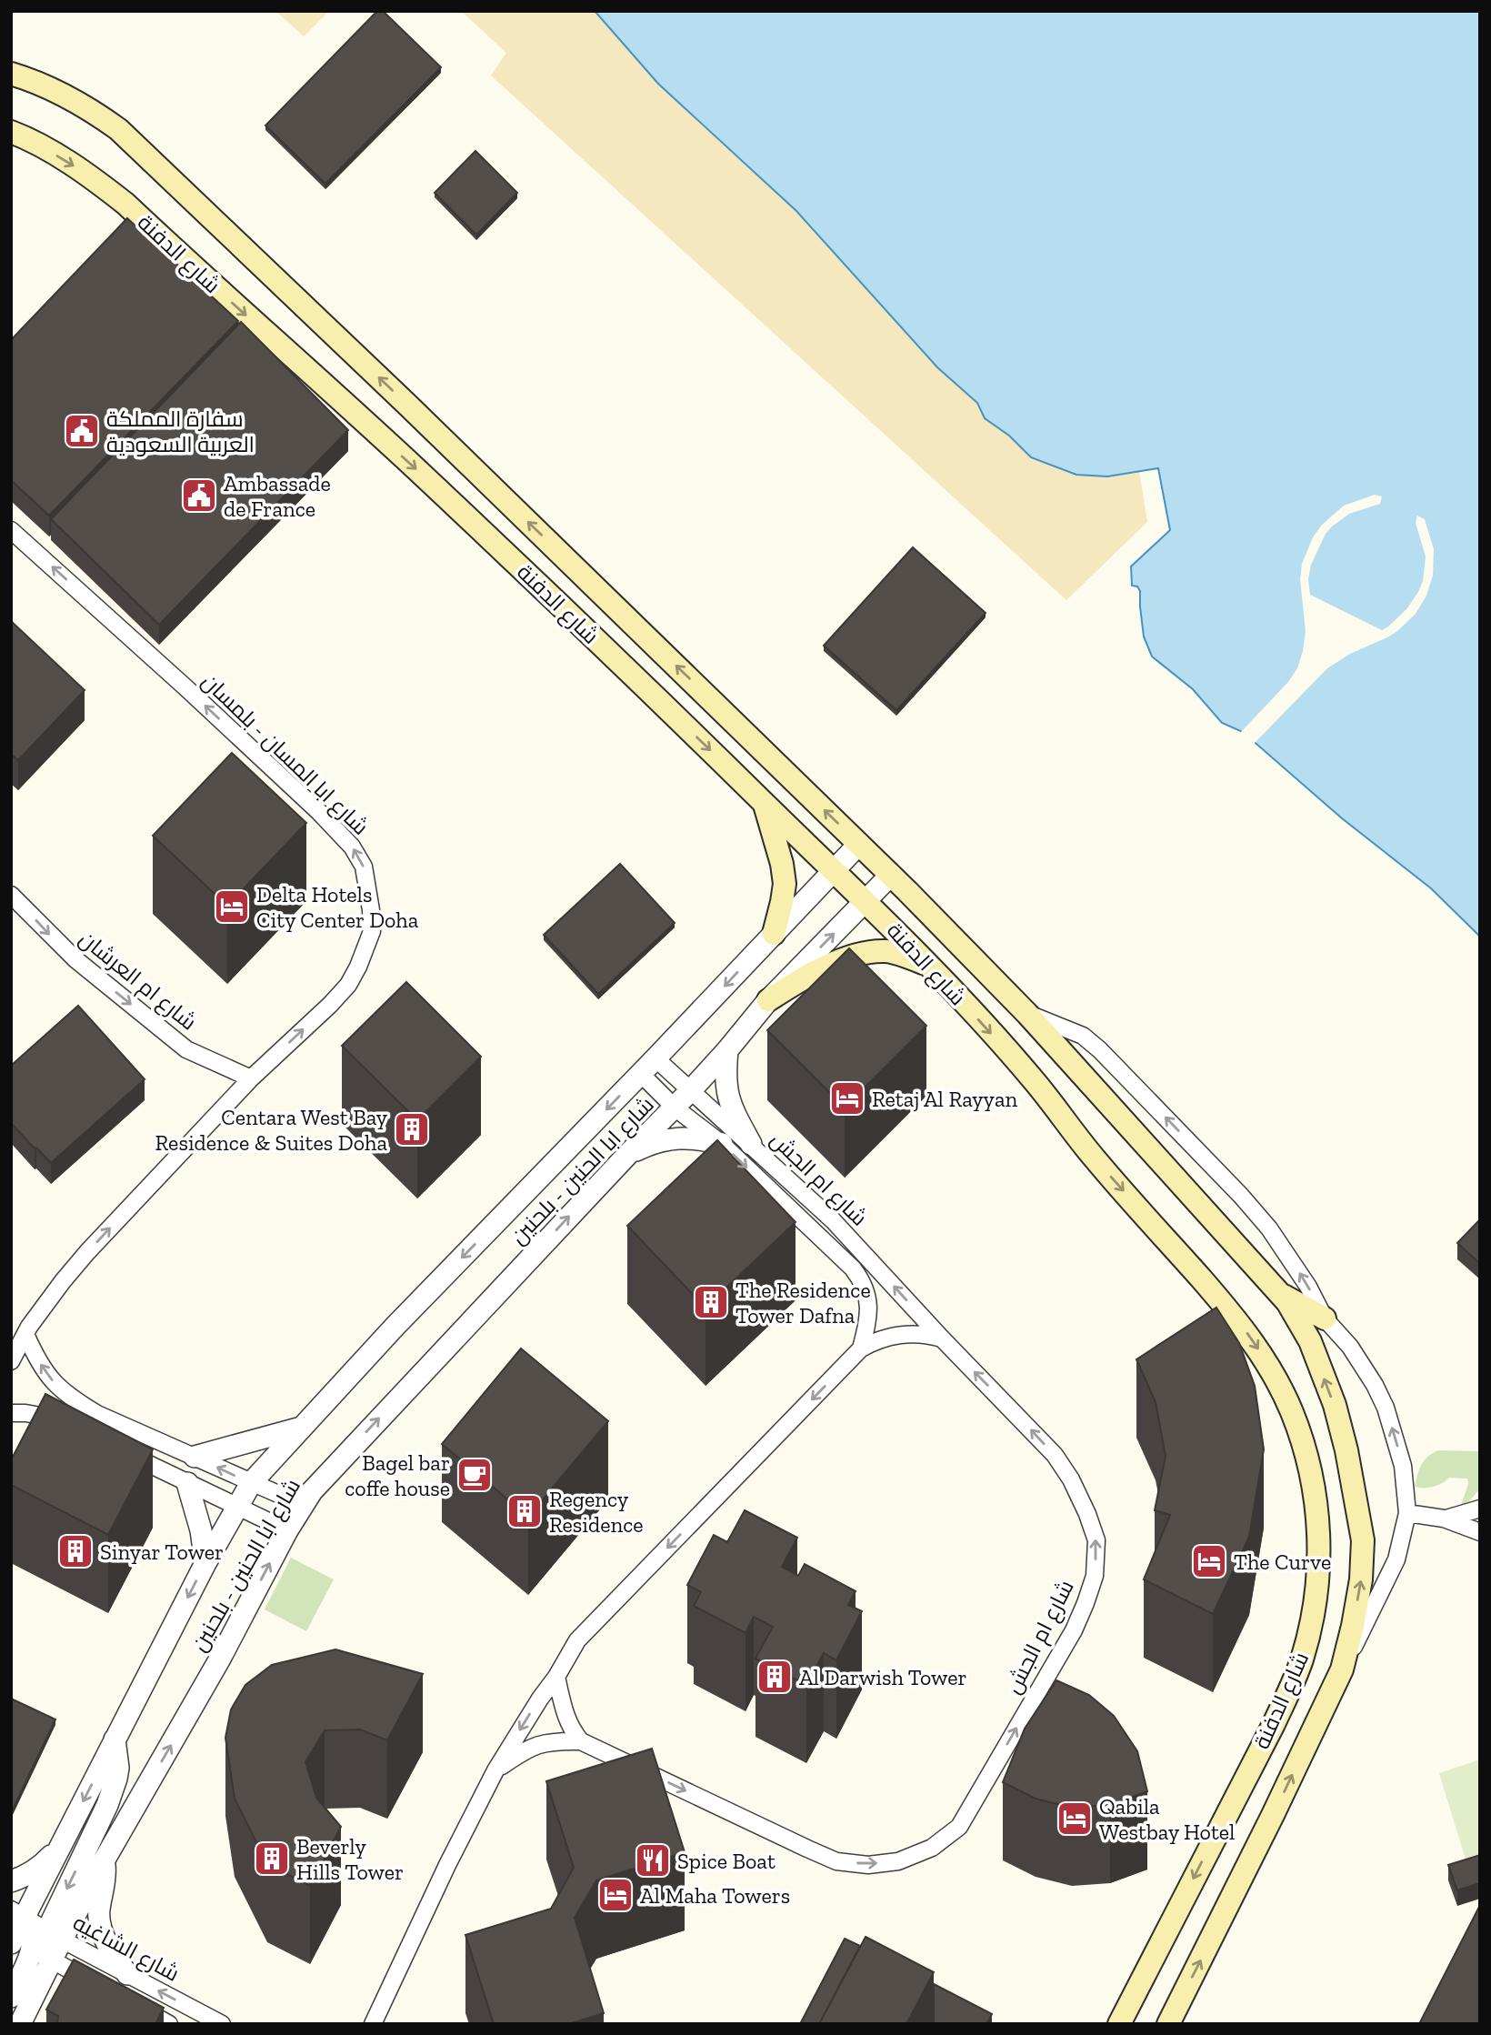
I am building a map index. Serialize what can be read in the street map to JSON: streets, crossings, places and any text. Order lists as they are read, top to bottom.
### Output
{
  "streets": {
    "main road": ["شارع الدفنة"],
    "street": [
      "شارع ابا المسان - بلمسان",
      "شارع ام العرشان",
      "شارع ابا الحنين - بلحنين",
      "شارع ام الجش",
      "شارع الشاغيه"
    ]
  },
  "crossings": [
    ["شارع الدفنة", "شارع ابا الحنين - بلحنين"],
    ["شارع ابا المسان - بلمسان", "شارع ام العرشان"],
    ["شارع ابا الحنين - بلحنين", "شارع ام الجش"],
    ["شارع ابا الحنين - بلحنين", "شارع الشاغيه"]
  ],
  "one_way": ["شارع ام العرشان"],
  "places": {
    "public building": ["سفارة المملكة العربية السعودية", "Ambassade de France"],
    "hotel": [
      "Delta Hotels City Center Doha",
      "Retaj Al Rayyan",
      "The Curve",
      "Qabila Westbay Hotel",
      "Al Maha Towers"
    ],
    "building": [
      "Centara West Bay Residence & Suites Doha",
      "The Residence Tower Dafna",
      "Regency Residence",
      "Sinyar Tower",
      "Al Darwish Tower",
      "Beverly Hills Tower"
    ],
    "cafe": ["Bagel bar coffe house"],
    "restaurant": ["Spice Boat"]
  }
}
